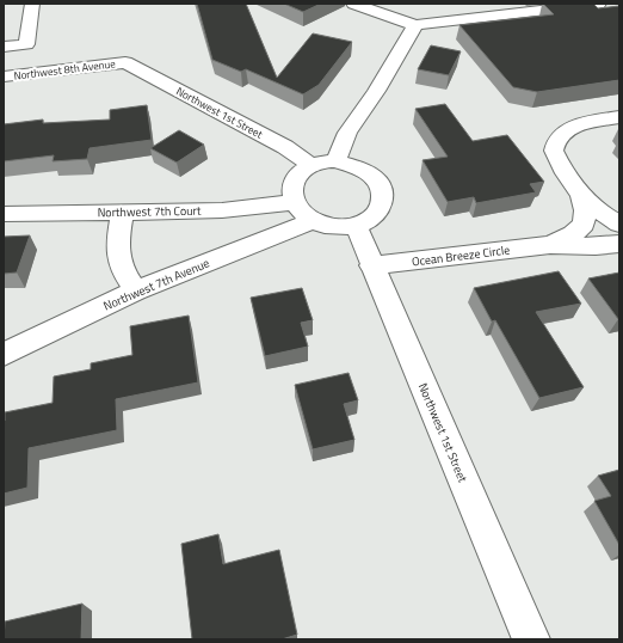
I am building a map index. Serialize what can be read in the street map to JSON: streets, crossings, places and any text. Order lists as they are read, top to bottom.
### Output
{
  "streets": {
    "street": [
      "Northwest 8th Avenue",
      "Northwest 1st Street",
      "Northwest 7th Court",
      "Ocean Breeze Circle",
      "Northwest 7th Avenue"
    ]
  },
  "crossings": [
    ["Northwest 8th Avenue", "Northwest 1st Street"],
    ["Northwest 1st Street", "Northwest 7th Court"],
    ["Northwest 1st Street", "Ocean Breeze Circle"],
    ["Northwest 1st Street", "Northwest 7th Avenue"],
    ["Northwest 7th Court", "Northwest 7th Avenue"]
  ]
}
